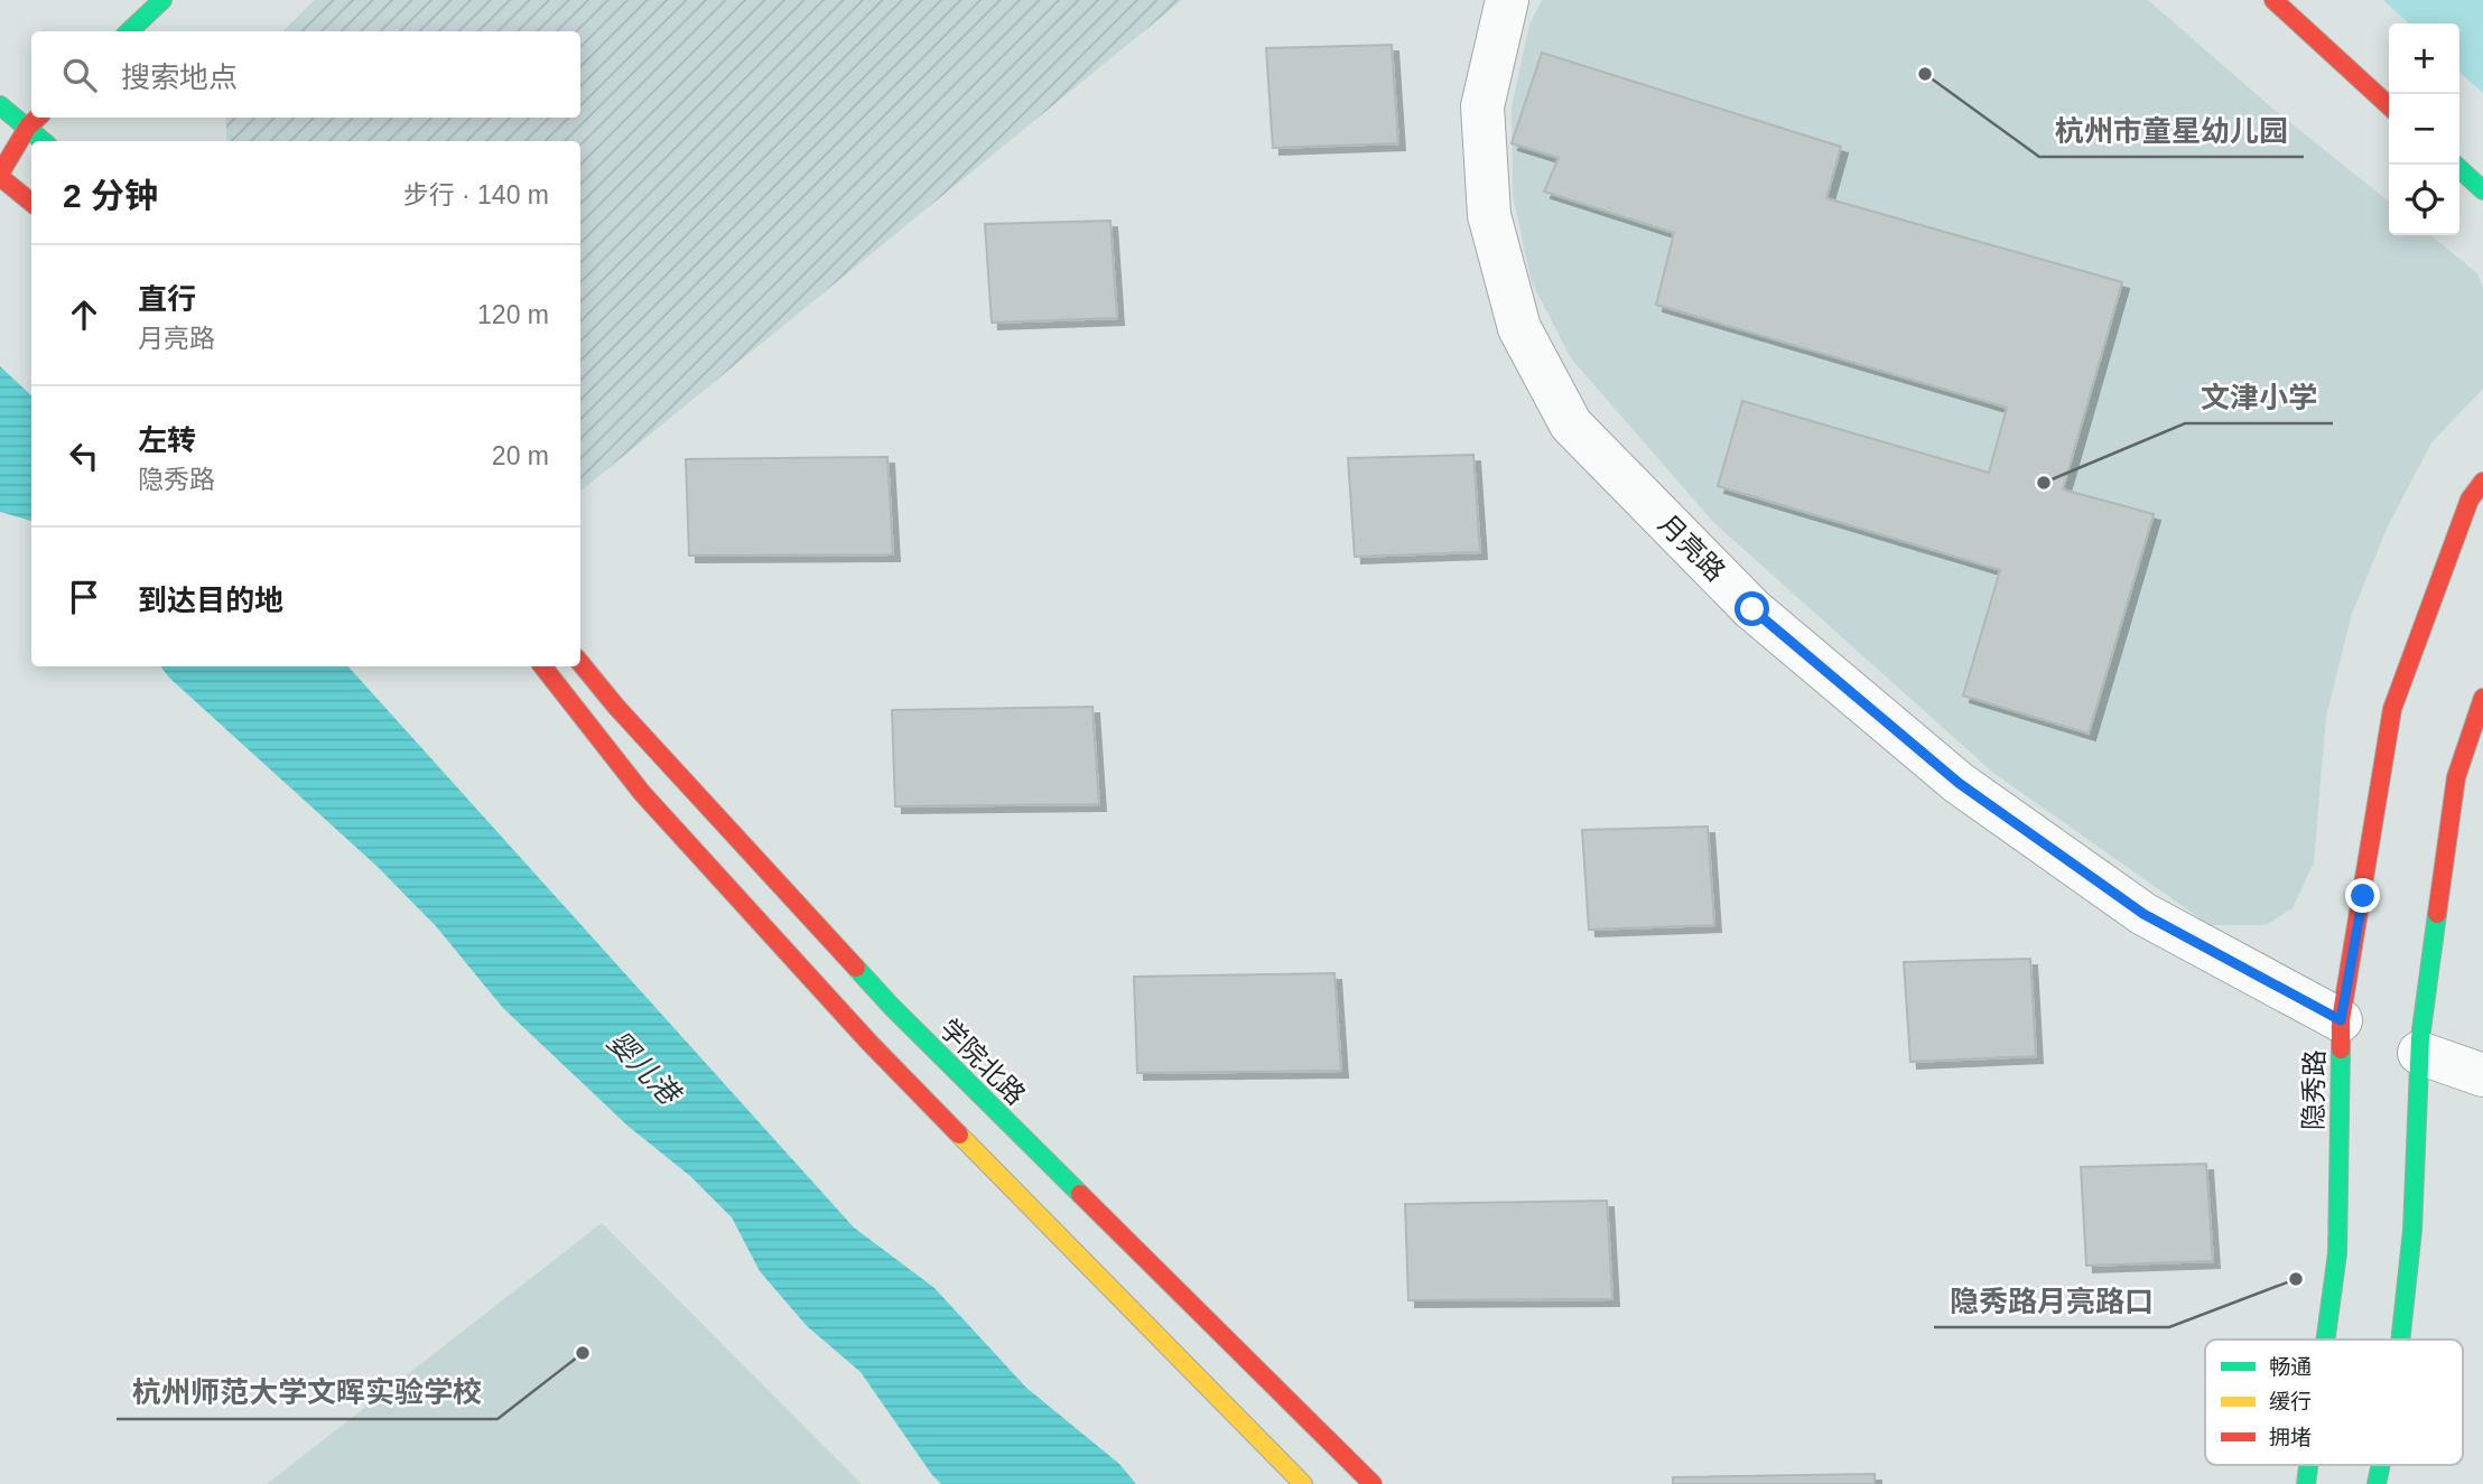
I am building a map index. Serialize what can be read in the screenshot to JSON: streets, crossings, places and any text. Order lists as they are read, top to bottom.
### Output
{
  "streets": {
    "main road": ["学院北路", "隐秀路"],
    "street": ["月亮路"]
  },
  "crossings": [
    ["月亮路", "隐秀路"]
  ],
  "water": ["婴儿港"],
  "places": [
    "杭州市童星幼儿园",
    "文津小学",
    "隐秀路月亮路口",
    "杭州师范大学文晖实验学校"
  ],
  "legend": ["畅通", "缓行", "拥堵"],
  "page": {
    "map_buttons": ["+", "−"],
    "search": "搜索地点",
    "heading": ["2 分钟", "步行 · 140 m"],
    "list": [
      ["直行", "月亮路", "120 m"],
      ["左转", "隐秀路", "20 m"],
      "到达目的地"
    ]
  }
}
